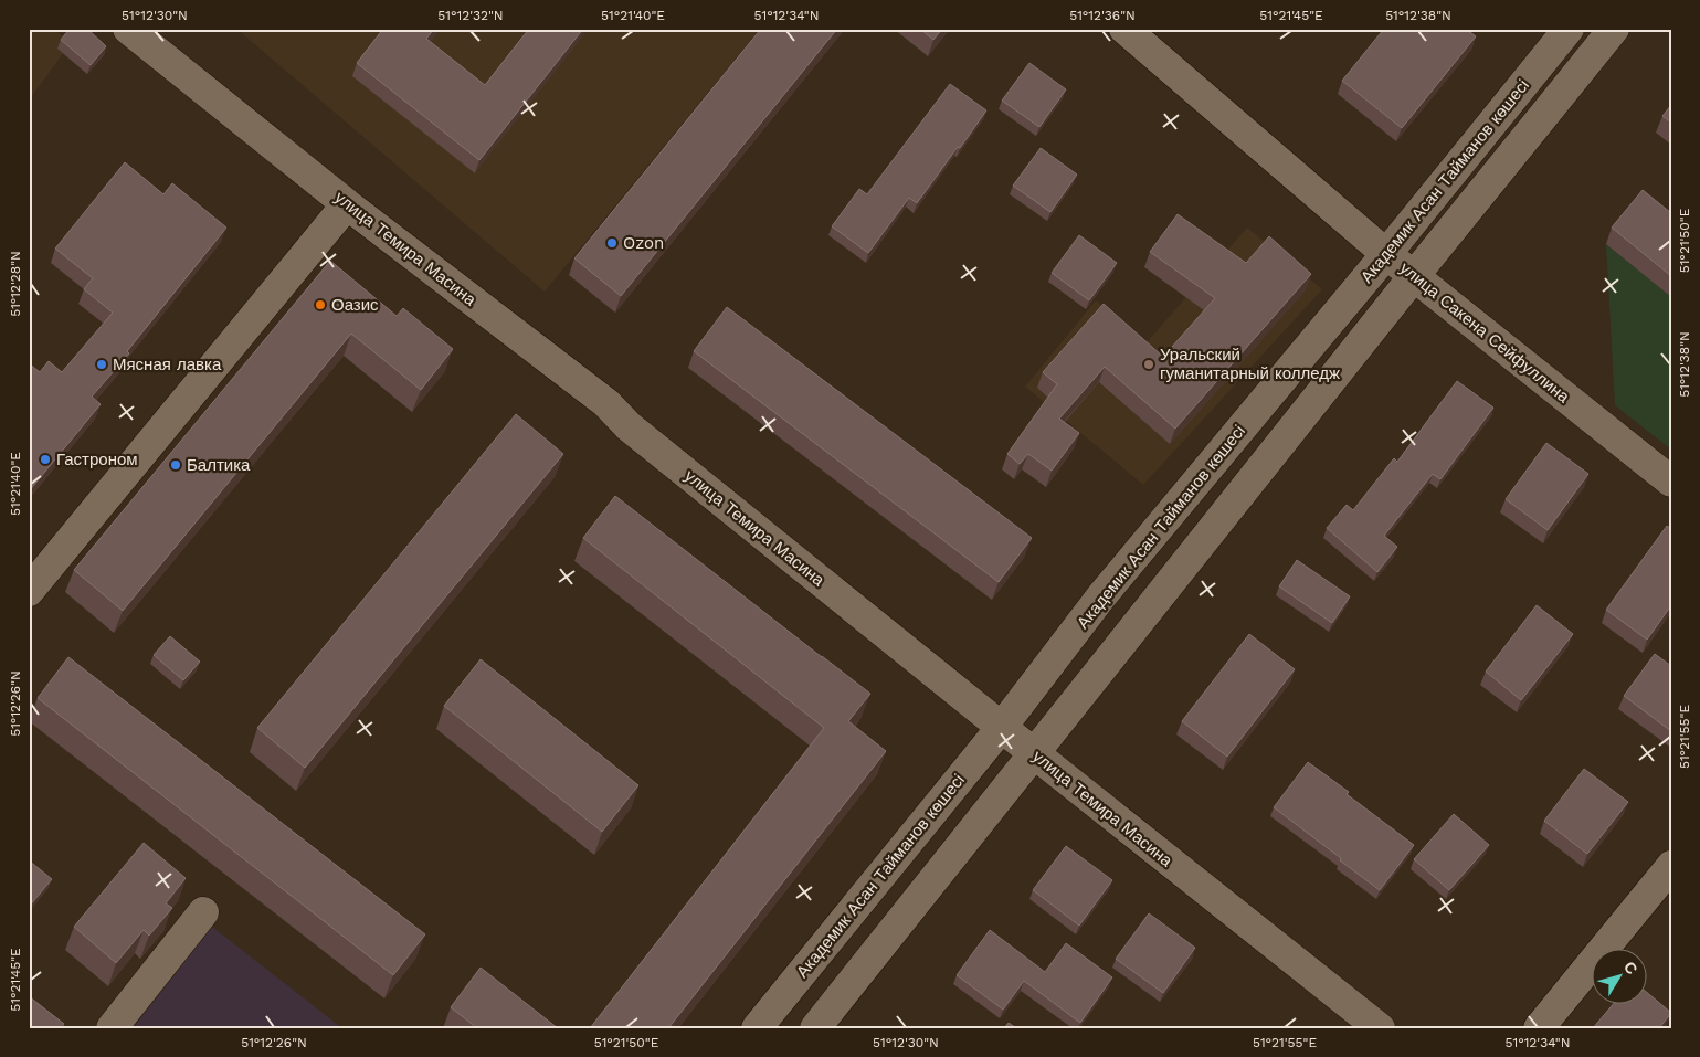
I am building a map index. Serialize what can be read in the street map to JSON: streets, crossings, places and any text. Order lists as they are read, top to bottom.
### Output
{
  "streets": {
    "street": ["Академик Асан Тайманов көшесі", "улица Темира Масина", "улица Сакена Сейфуллина"]
  },
  "crossings": [
    ["Академик Асан Тайманов көшесі", "улица Темира Масина"],
    ["Академик Асан Тайманов көшесі", "улица Сакена Сейфуллина"]
  ],
  "places": [
    "Ozon",
    "Оазис",
    "Мясная лавка",
    "Уральский гуманитарный колледж",
    "Гастроном",
    "Балтика"
  ],
  "north": "top right",
  "coordinates": [
    "51°12'30\"N",
    "51°12'32\"N",
    "51°21'40\"E",
    "51°12'34\"N",
    "51°12'36\"N",
    "51°21'45\"E",
    "51°12'38\"N",
    "51°21'50\"E",
    "51°12'28\"N",
    "51°12'26\"N",
    "51°21'55\"E"
  ]
}
